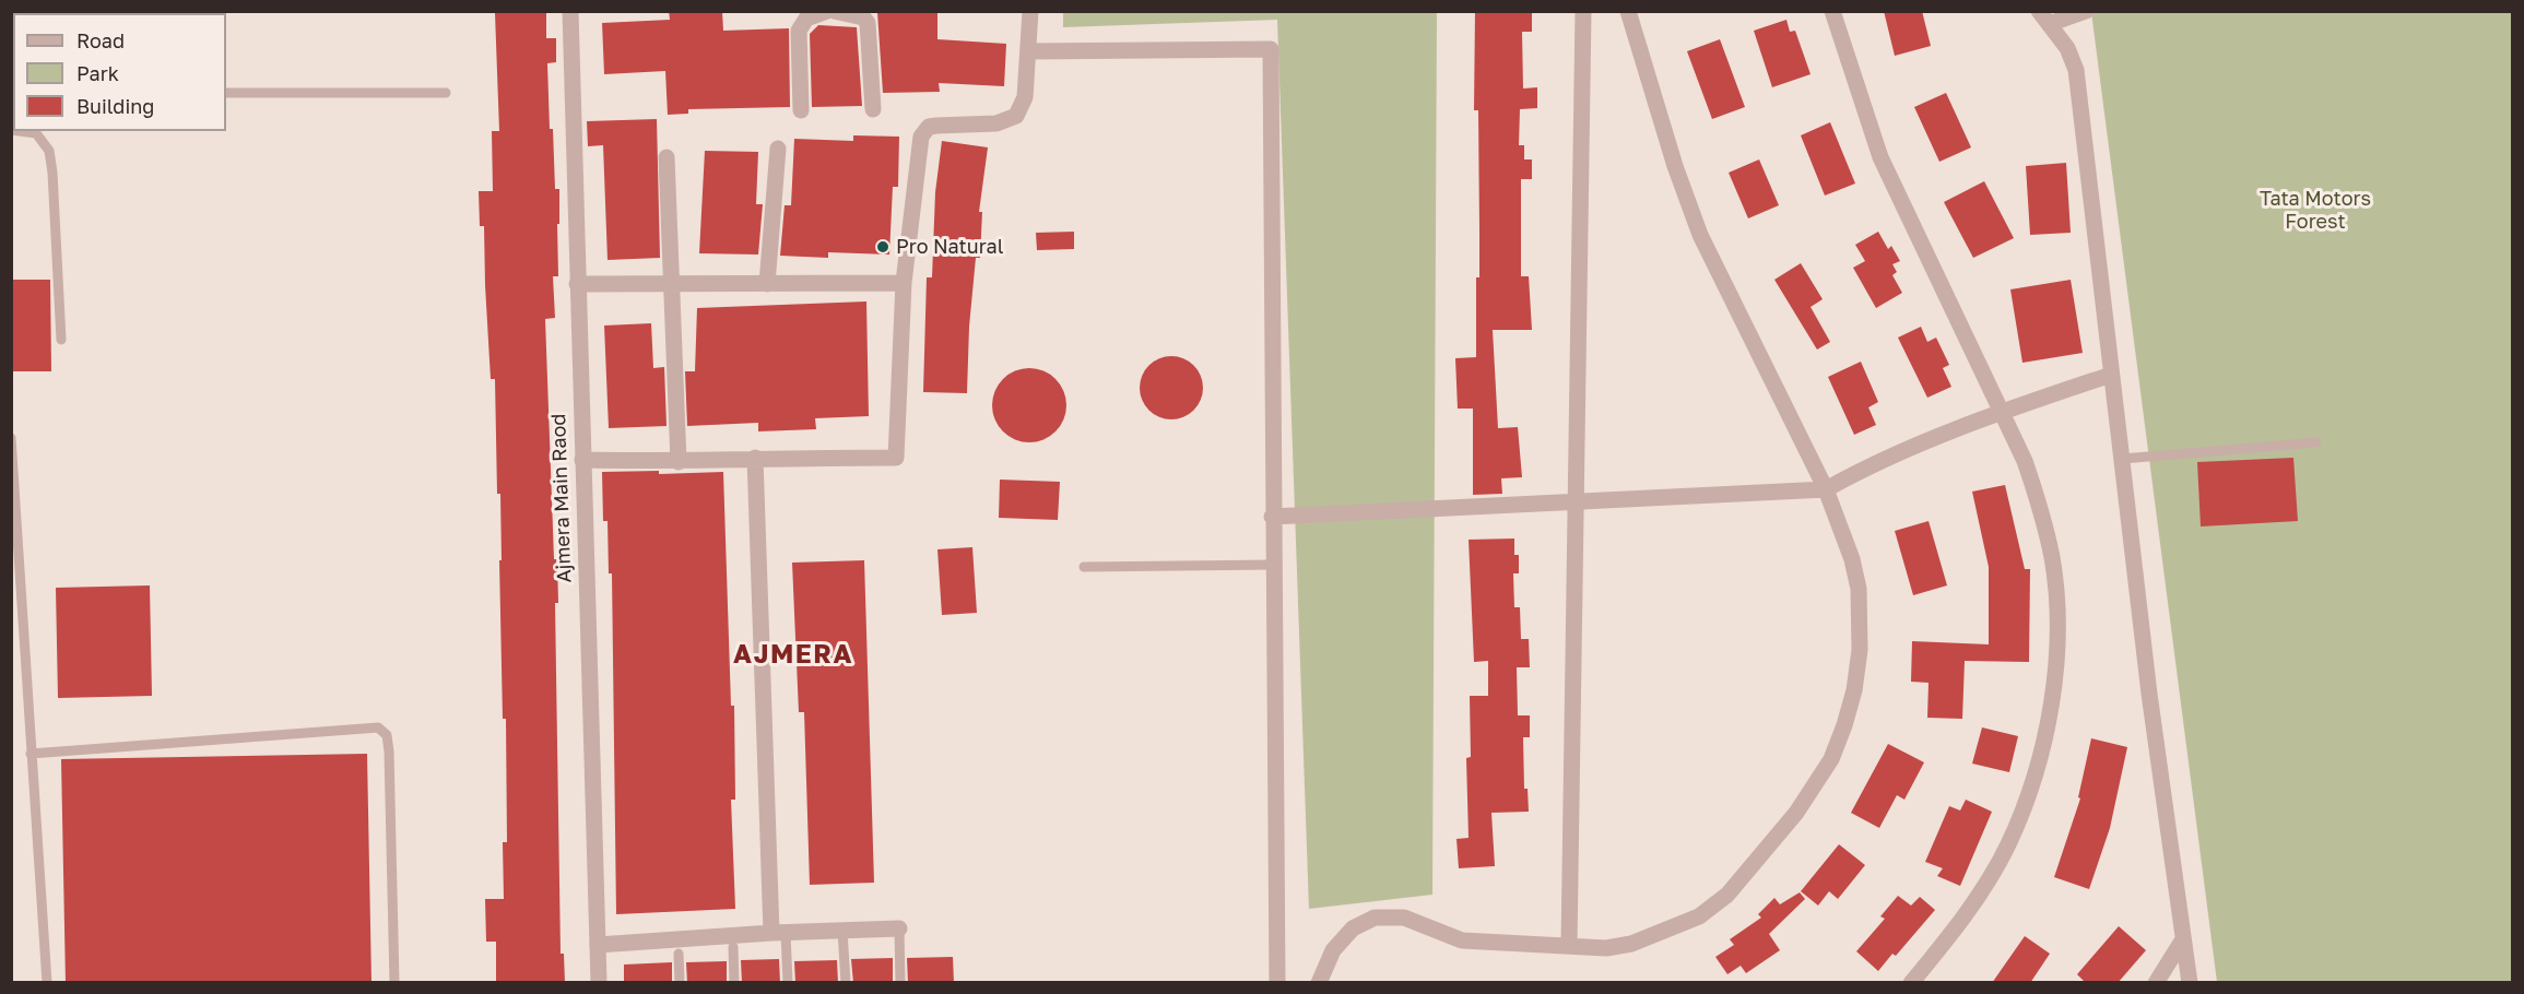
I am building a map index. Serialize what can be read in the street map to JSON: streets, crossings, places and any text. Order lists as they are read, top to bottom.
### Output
{
  "streets": {
    "street": ["Ajmera Main Raod"]
  },
  "districts": ["AJMERA"],
  "parks": ["Tata Motors Forest"],
  "places": ["Pro Natural"],
  "legend": ["Road", "Park", "Building"]
}
